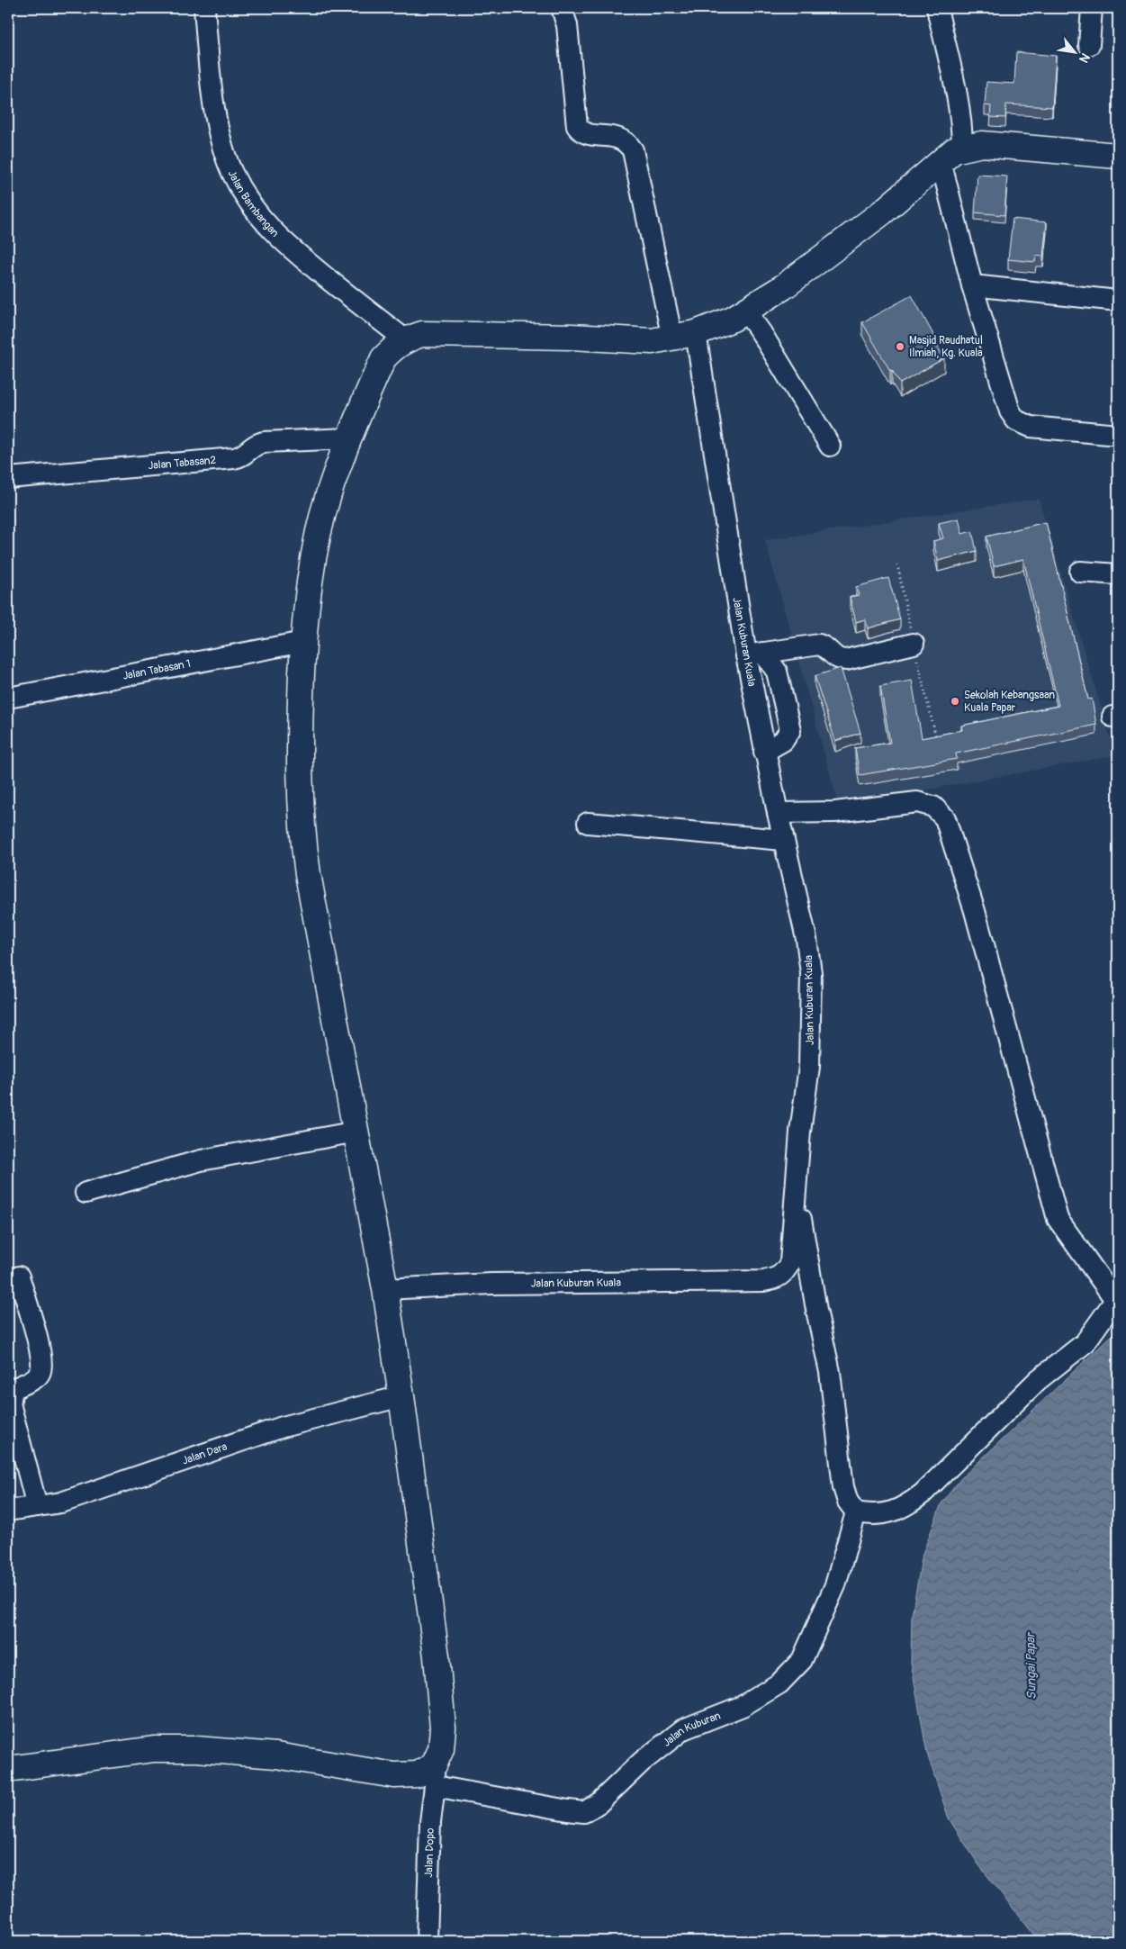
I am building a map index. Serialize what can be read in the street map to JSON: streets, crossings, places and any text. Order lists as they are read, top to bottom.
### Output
{
  "streets": {
    "street": [
      "Jalan Bambangan",
      "Jalan Tabasan2",
      "Jalan Kuburan Kuala",
      "Jalan Tabasan 1",
      "Jalan Dara",
      "Jalan Kuburan",
      "Jalan Dopo"
    ]
  },
  "crossings": [
    ["Jalan Kuburan", "Jalan Dopo"]
  ],
  "water": ["Sungai Papar"],
  "places": ["Masjid Raudhatul Ilmiah, Kg. Kuala", "Sekolah Kebangsaan Kuala Papar"],
  "north": "bottom right"
}
